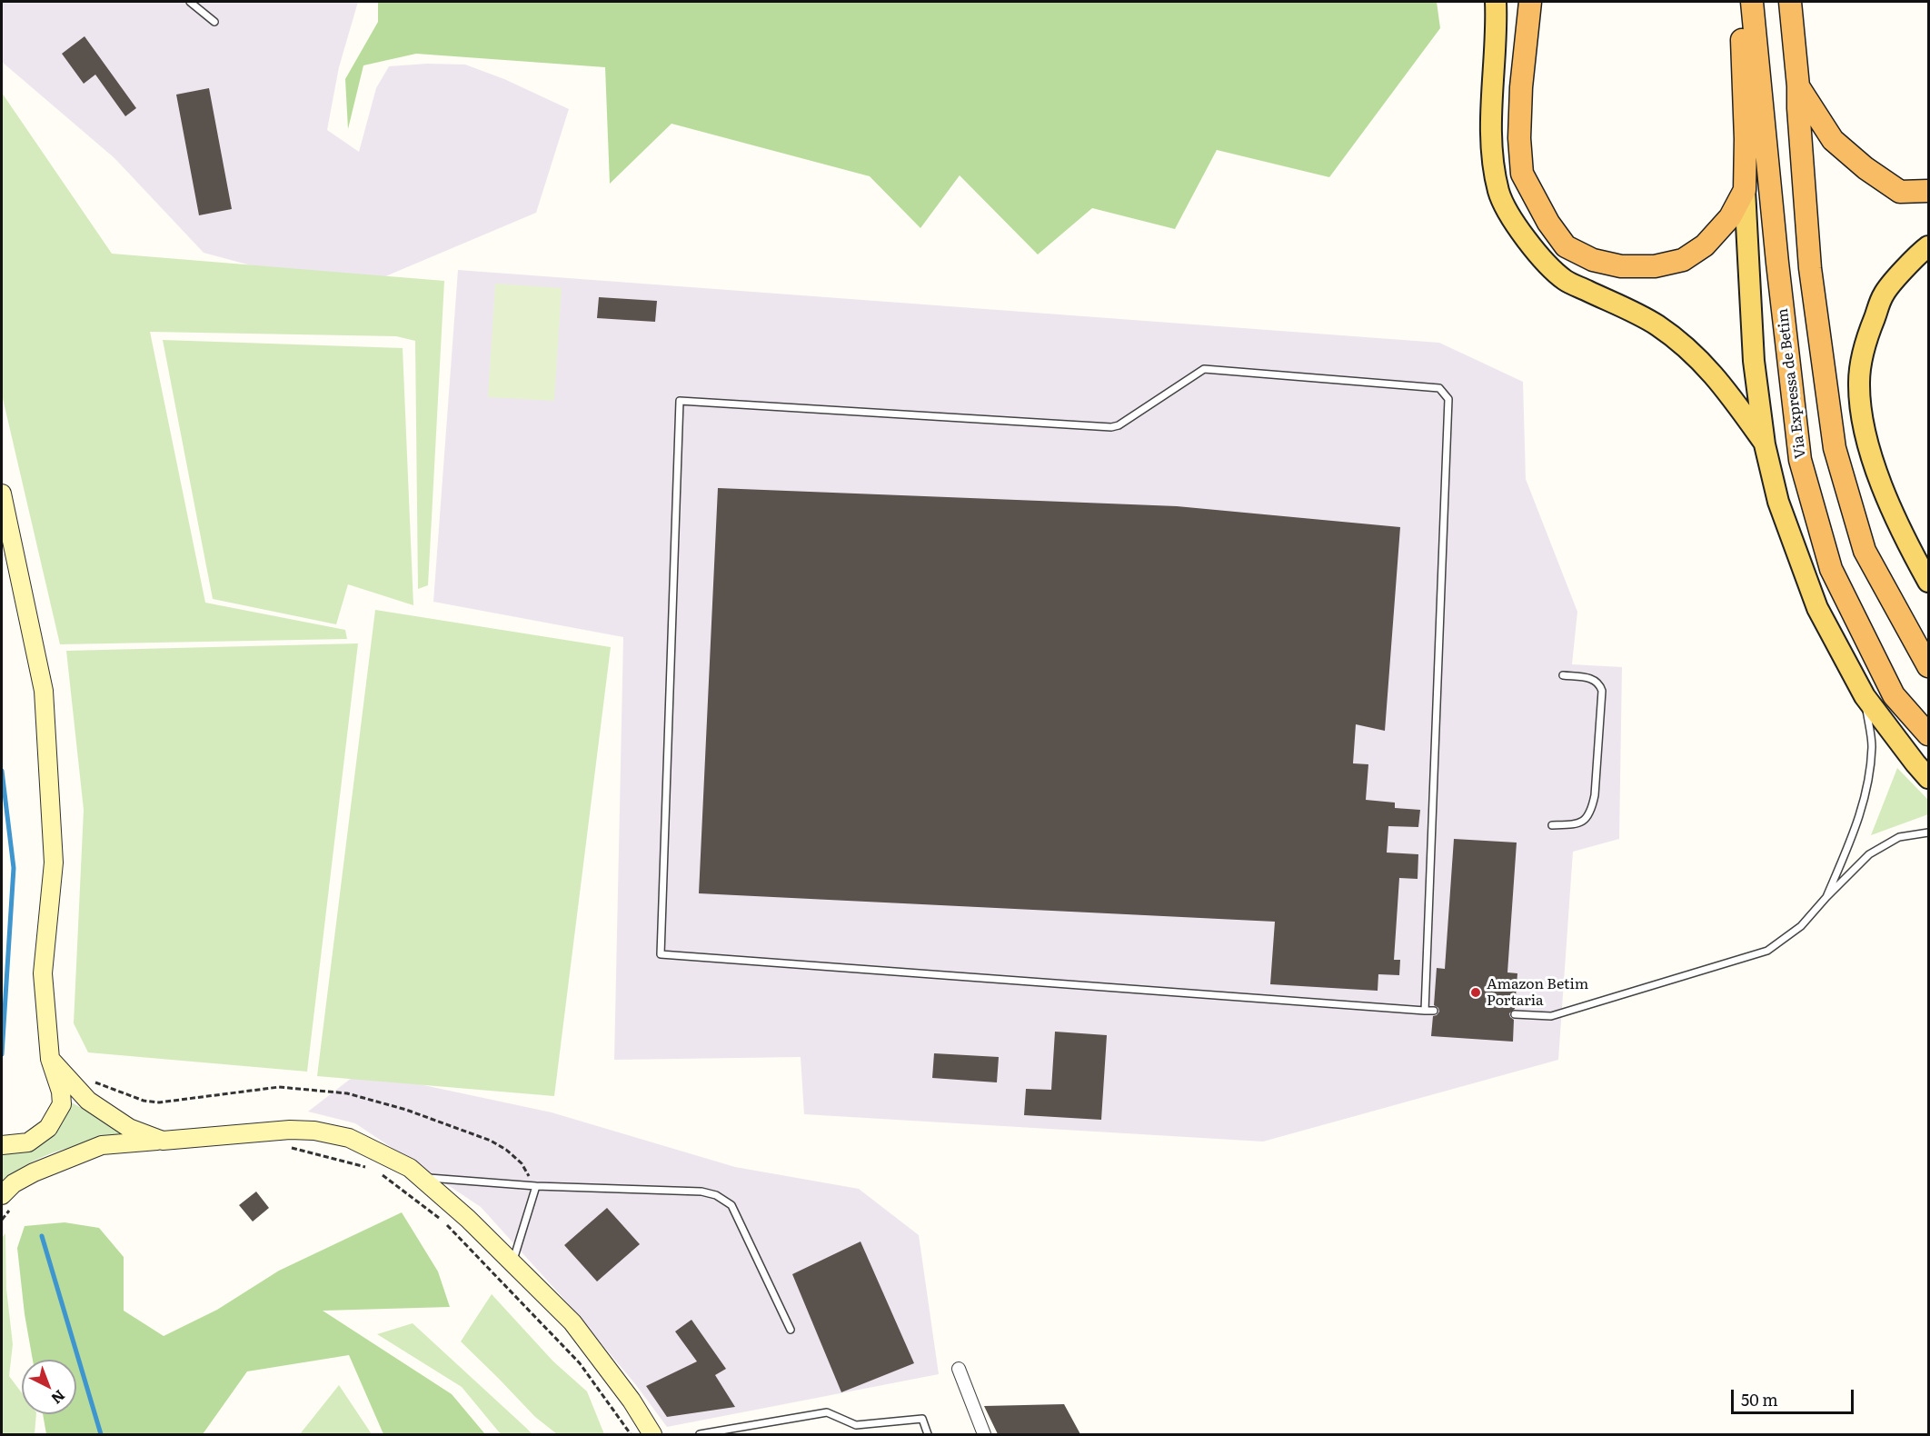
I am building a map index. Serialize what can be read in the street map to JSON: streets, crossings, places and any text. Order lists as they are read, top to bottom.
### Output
{
  "streets": {
    "highway": ["Via Expressa de Betim"]
  },
  "places": ["Amazon Betim Portaria"],
  "scale_bar": "50 m",
  "north": "bottom right"
}
